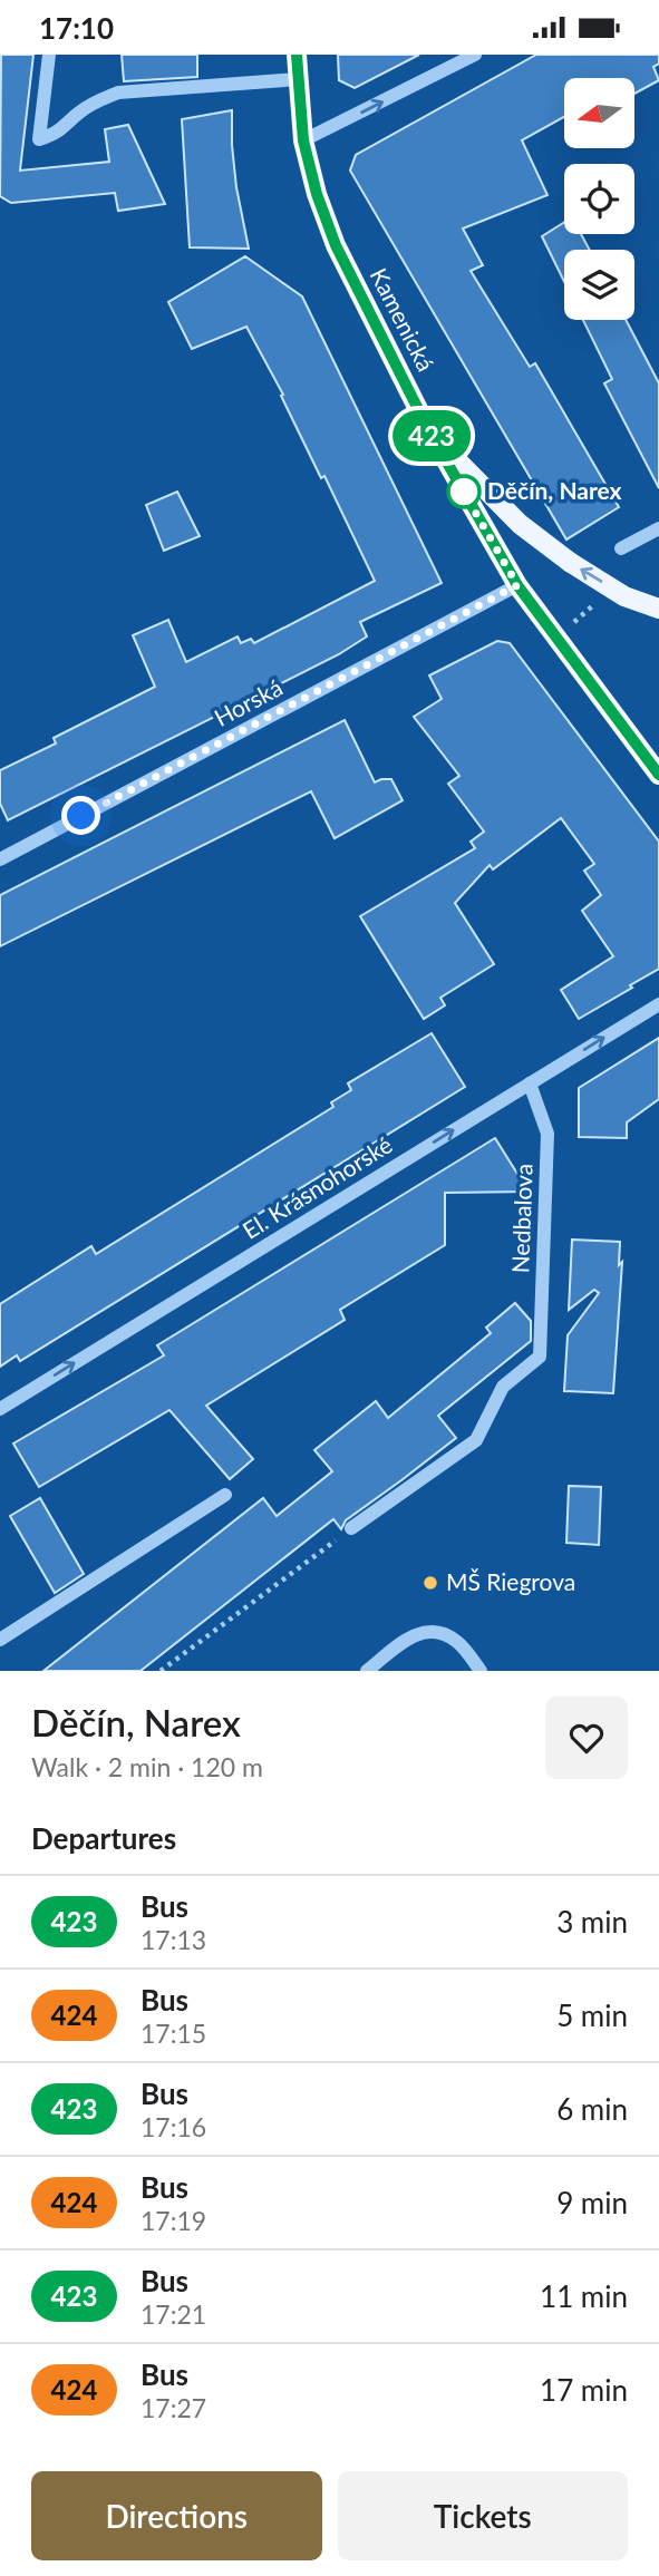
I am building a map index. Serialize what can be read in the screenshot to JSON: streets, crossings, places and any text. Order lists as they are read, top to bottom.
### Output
{
  "streets": {
    "main road": ["Kamenická"],
    "street": ["Horská", "El. Krásnohorské", "Nedbalova"]
  },
  "crossings": [
    ["Kamenická", "Horská"],
    ["El. Krásnohorské", "Nedbalova"]
  ],
  "one_way": ["El. Krásnohorské"],
  "places": ["Děčín, Narex", "MŠ Riegrova"],
  "lines": ["bus line 423"],
  "north": "left",
  "page": {
    "status": "17:10",
    "on_map": "423",
    "heading": [
      ["Děčín, Narex", "Walk · 2 min · 120 m"],
      "Departures"
    ],
    "list": [
      {
        "mark": "423",
        "name": "Bus",
        "note": "17:13",
        "value": "3 min"
      },
      {
        "mark": "424",
        "name": "Bus",
        "note": "17:15",
        "value": "5 min"
      },
      {
        "mark": "423",
        "name": "Bus",
        "note": "17:16",
        "value": "6 min"
      },
      {
        "mark": "424",
        "name": "Bus",
        "note": "17:19",
        "value": "9 min"
      },
      {
        "mark": "423",
        "name": "Bus",
        "note": "17:21",
        "value": "11 min"
      },
      {
        "mark": "424",
        "name": "Bus",
        "note": "17:27",
        "value": "17 min"
      }
    ],
    "buttons": ["Directions", "Tickets"]
  }
}
